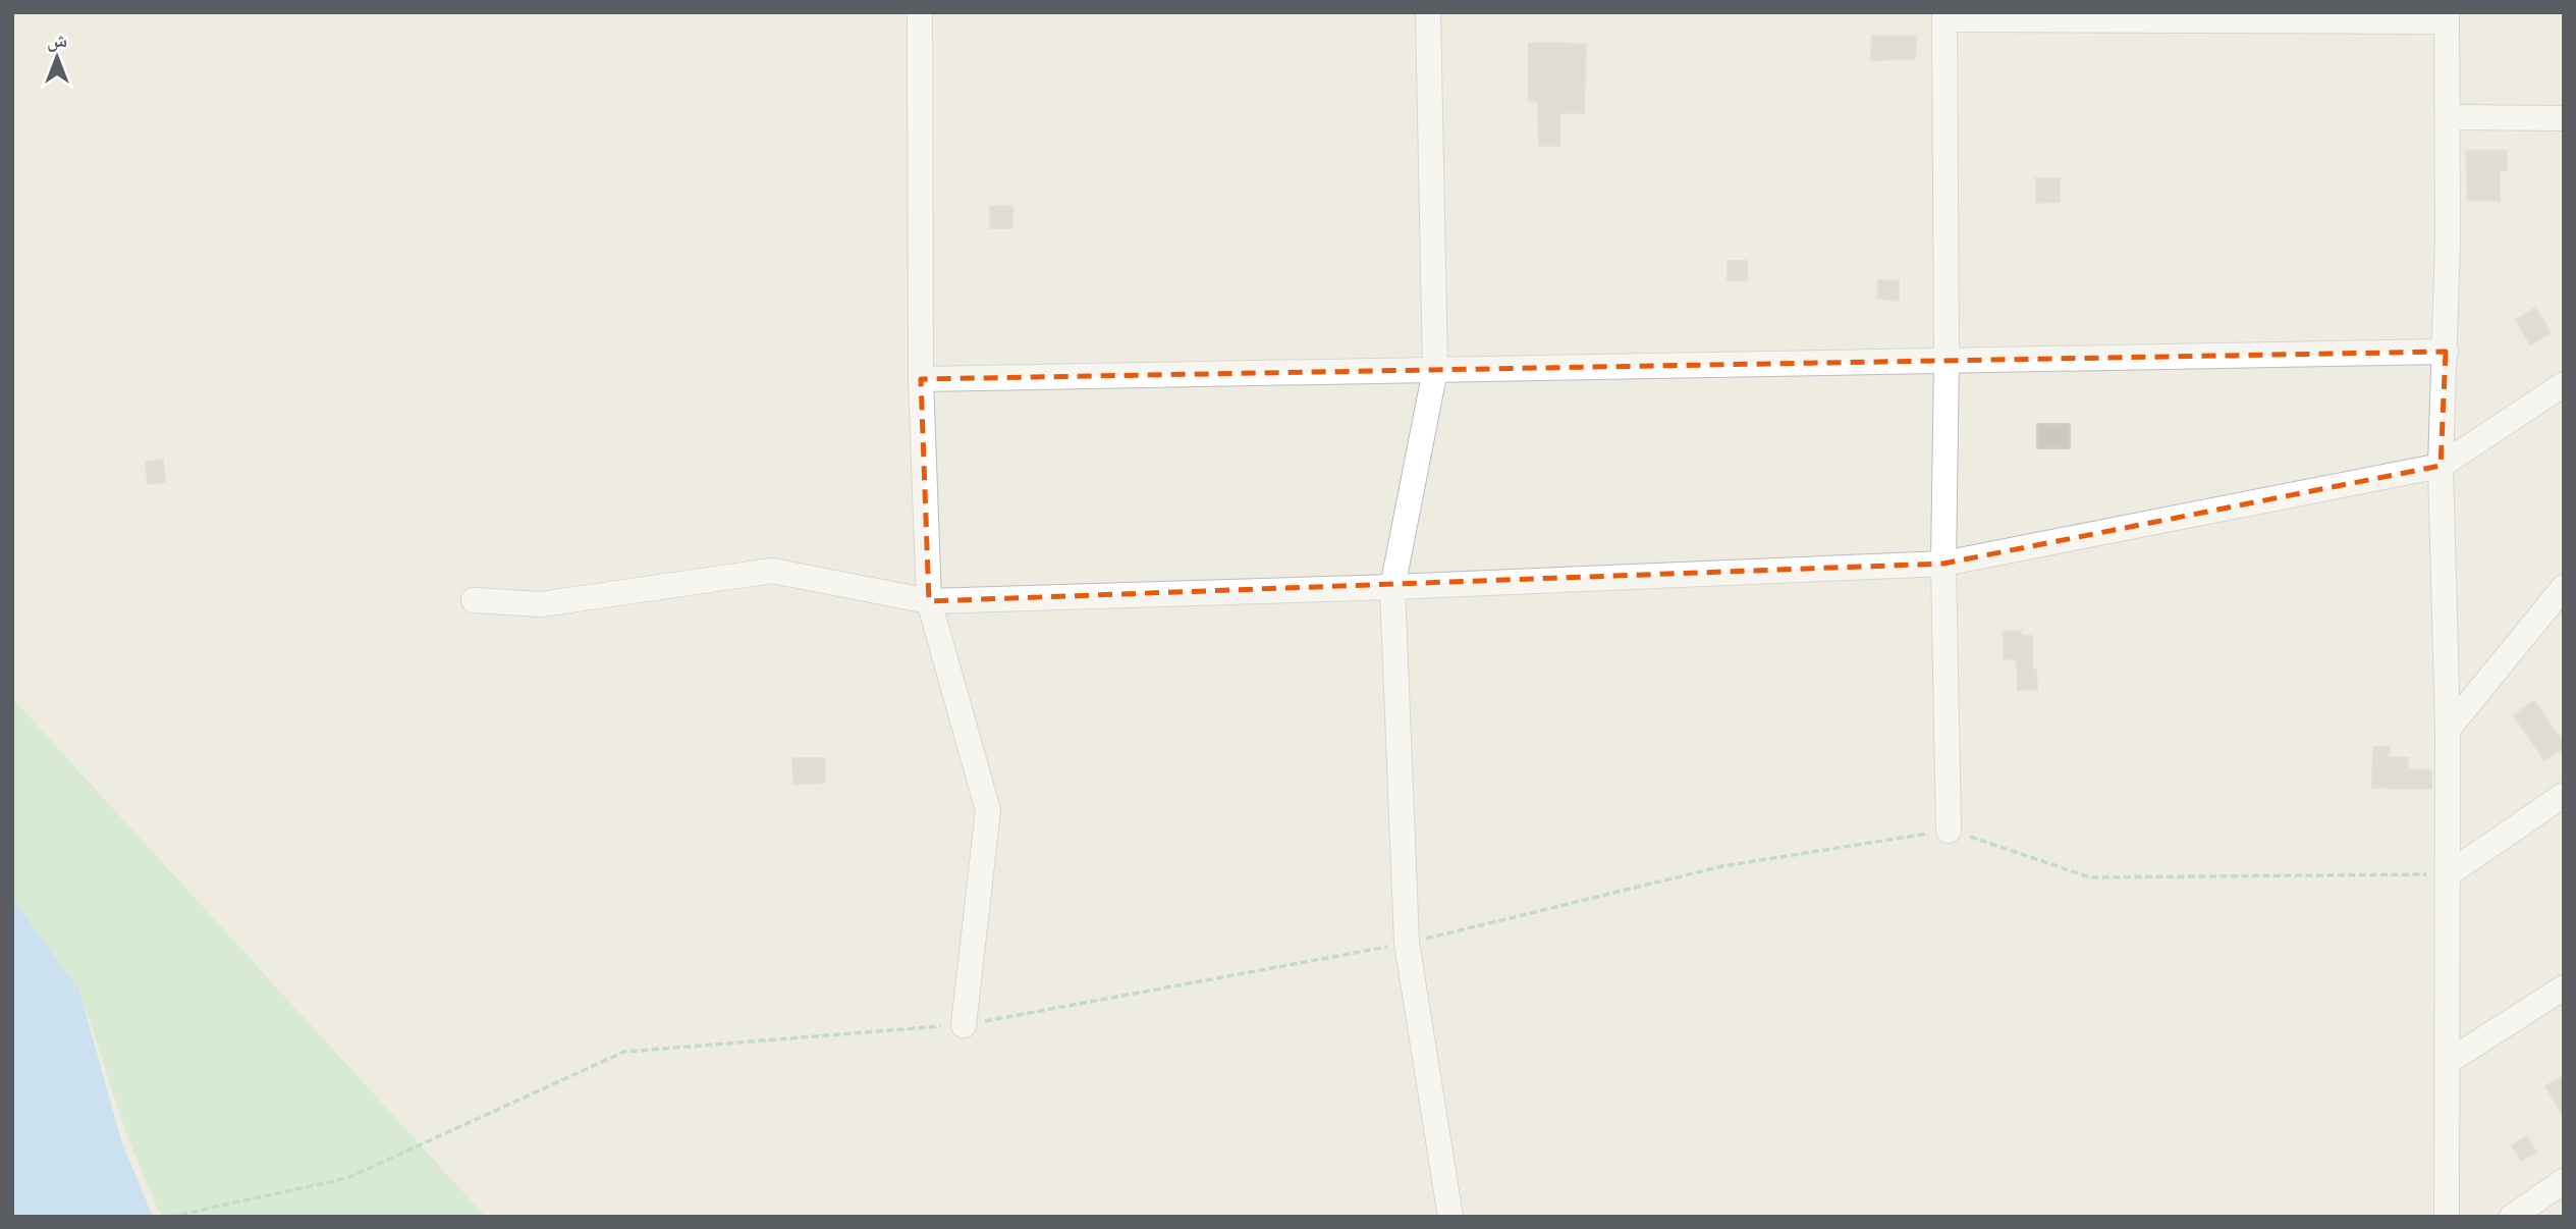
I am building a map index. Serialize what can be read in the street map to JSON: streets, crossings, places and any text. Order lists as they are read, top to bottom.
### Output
{
  "north": "top"
}
